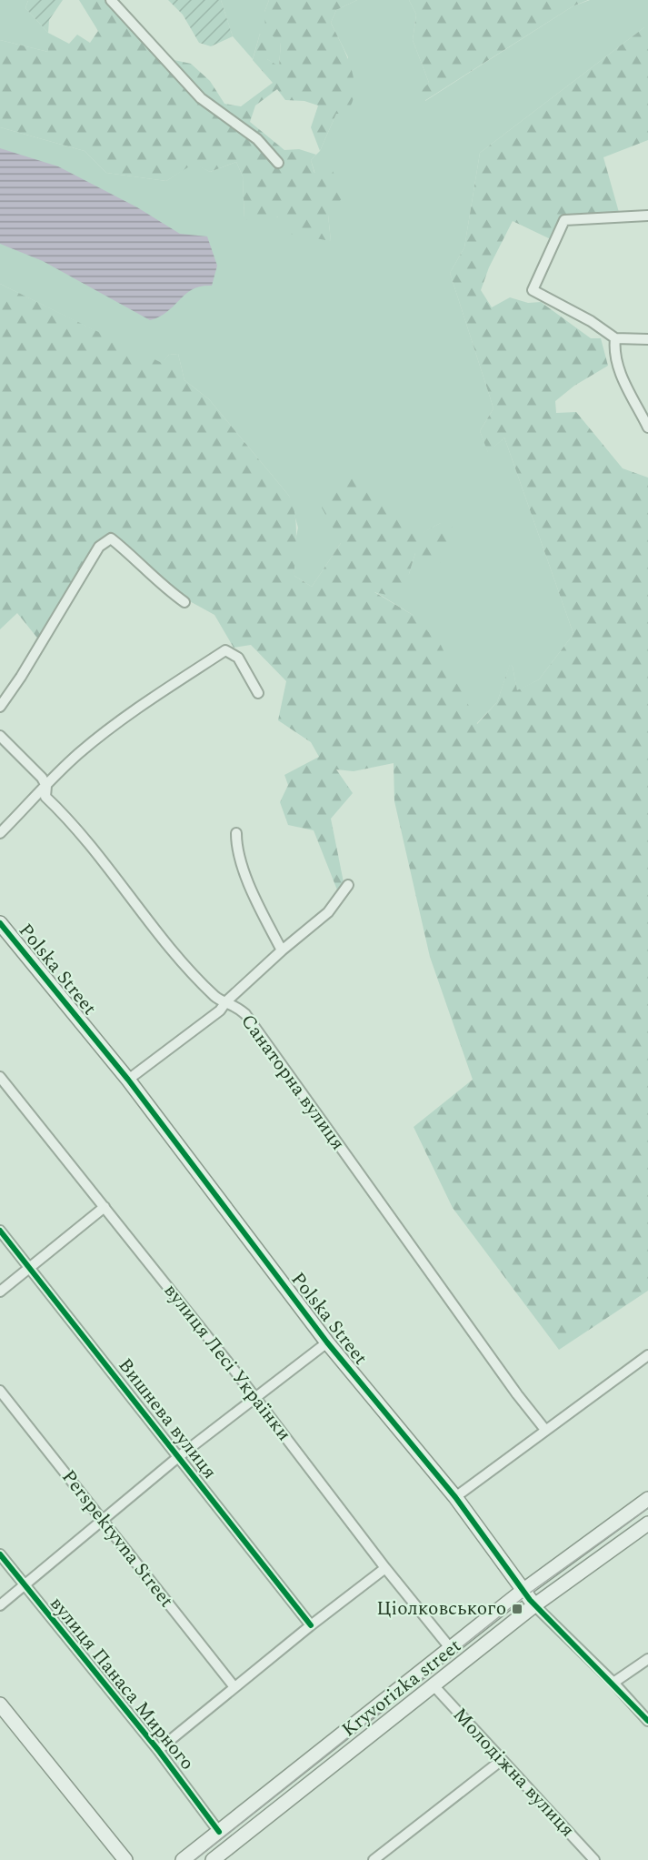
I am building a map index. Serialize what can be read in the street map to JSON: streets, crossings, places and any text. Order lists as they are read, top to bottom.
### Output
{
  "streets": {
    "main road": ["Polska Street", "Kryvorizka street"],
    "street": [
      "Санаторна вулиця",
      "вулиця Лесі Українки",
      "Вишнева вулиця",
      "Perspektyvna Street",
      "вулиця Панаса Мирного",
      "Молодіжна вулиця"
    ]
  },
  "crossings": [
    ["Polska Street", "Kryvorizka street"],
    ["вулиця Лесі Українки", "Kryvorizka street"],
    ["вулиця Панаса Мирного", "Kryvorizka street"],
    ["Kryvorizka street", "Молодіжна вулиця"]
  ],
  "places": {
    "transit": ["Ціолковського"]
  }
}
